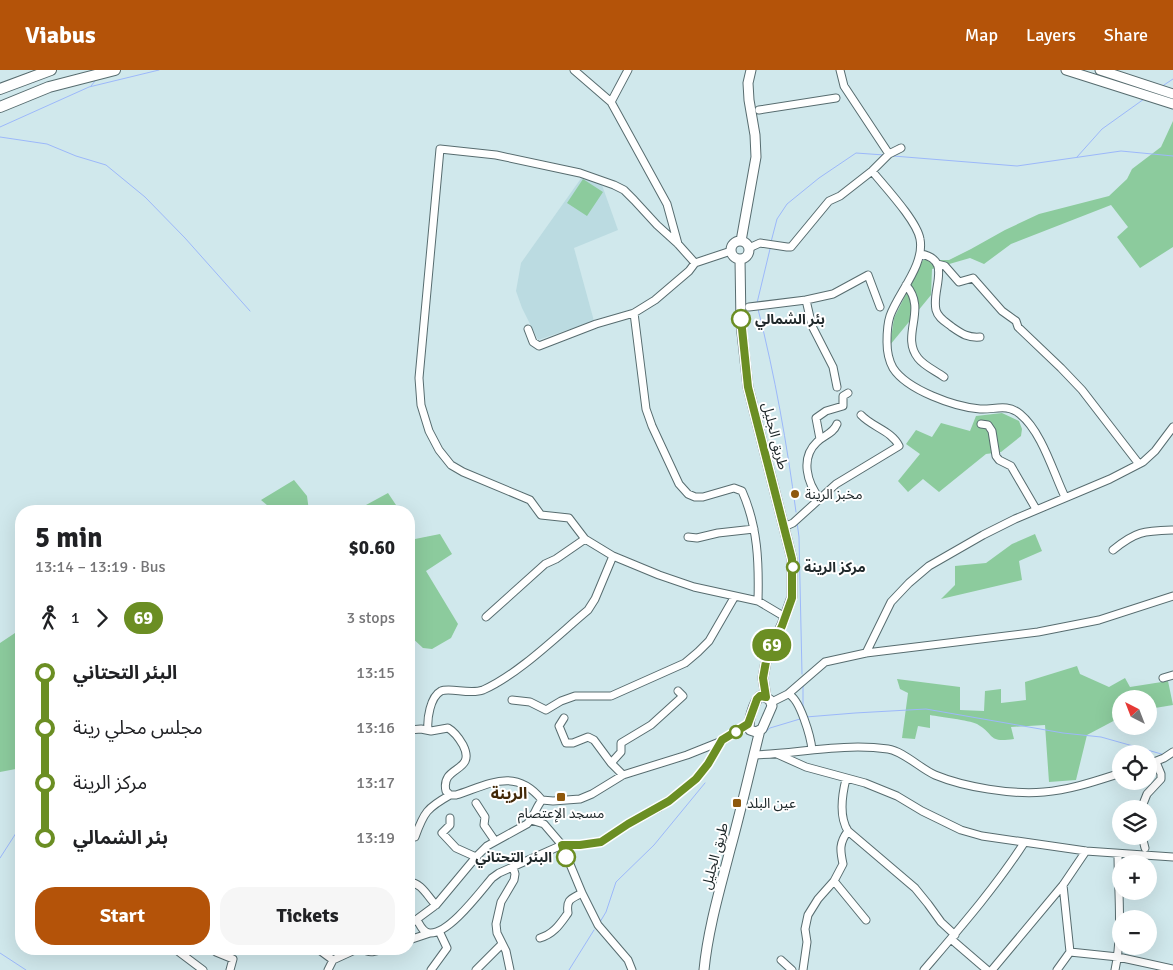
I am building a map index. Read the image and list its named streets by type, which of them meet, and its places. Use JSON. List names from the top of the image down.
{
  "streets": {
    "main road": ["طريق الجليل"]
  },
  "districts": ["الرينة"],
  "places": {
    "other": [
      "بئر الشمالي",
      "مخبز الرينة",
      "مركز الرينة",
      "البئر التحتاني"
    ],
    "transit": ["مسجد الإعتصام", "عين البلد"]
  },
  "lines": ["bus line 69"],
  "north": "top left",
  "page": {
    "header": "Viabus",
    "nav": ["Map", "Layers", "Share"],
    "on_map": "69",
    "heading": ["5 min", "13:14 – 13:19 · Bus", "$0.60"],
    "legs": ["1", "69", "3 stops"],
    "list": [
      {
        "name": "البئر التحتاني",
        "value": "13:15"
      },
      {
        "name": "مجلس محلي رينة",
        "value": "13:16"
      },
      {
        "name": "مركز الرينة",
        "value": "13:17"
      },
      {
        "name": "بئر الشمالي",
        "value": "13:19"
      }
    ],
    "map_buttons": ["+", "−"],
    "buttons": ["Start", "Tickets"]
  }
}
